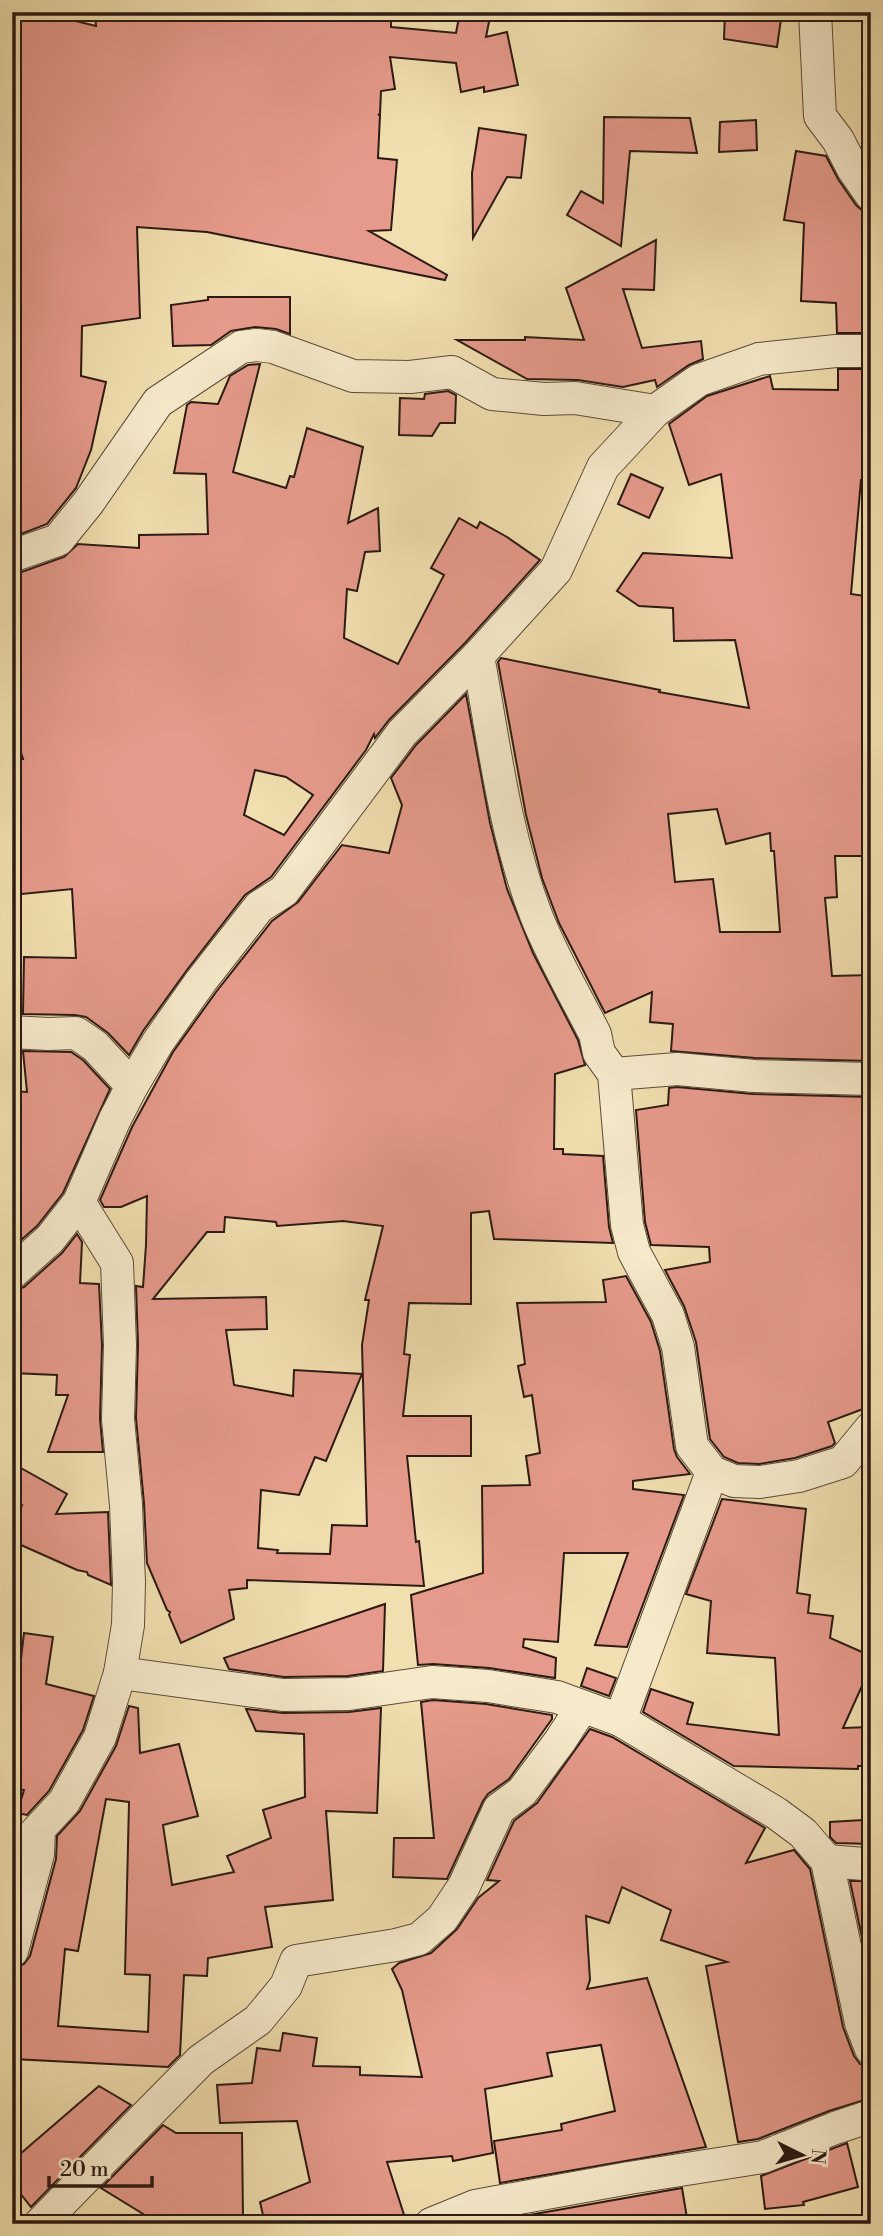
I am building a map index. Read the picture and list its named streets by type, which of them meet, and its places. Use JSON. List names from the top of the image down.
{
  "scale_bar": "20 m",
  "north": "right"
}
